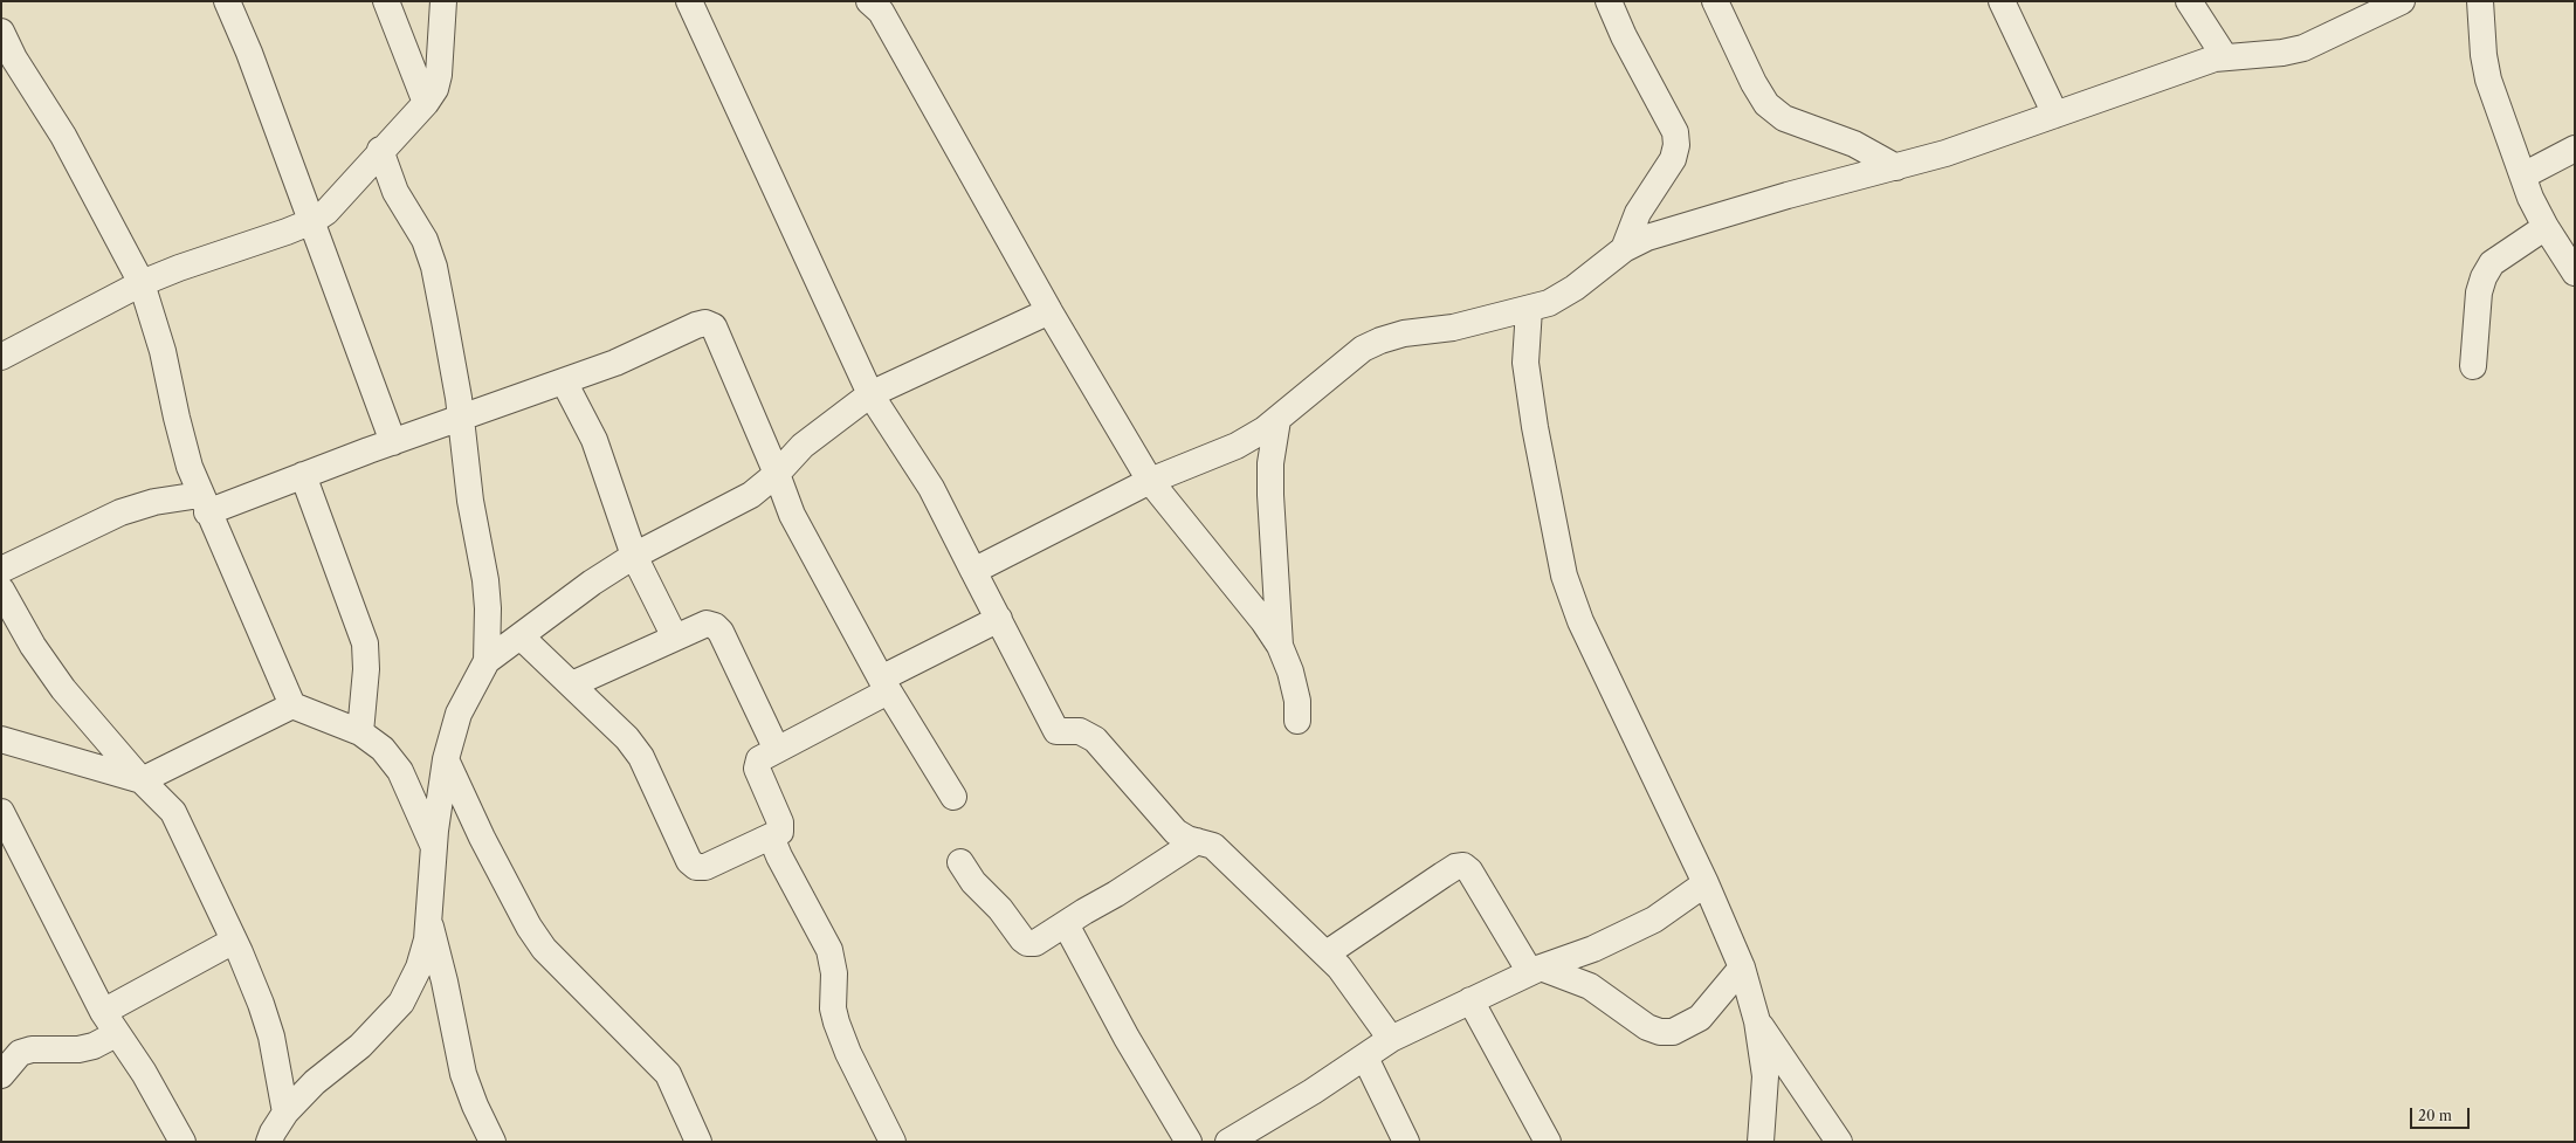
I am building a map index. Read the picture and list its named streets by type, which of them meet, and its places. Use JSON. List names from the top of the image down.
{
  "scale_bar": "20 m"
}
